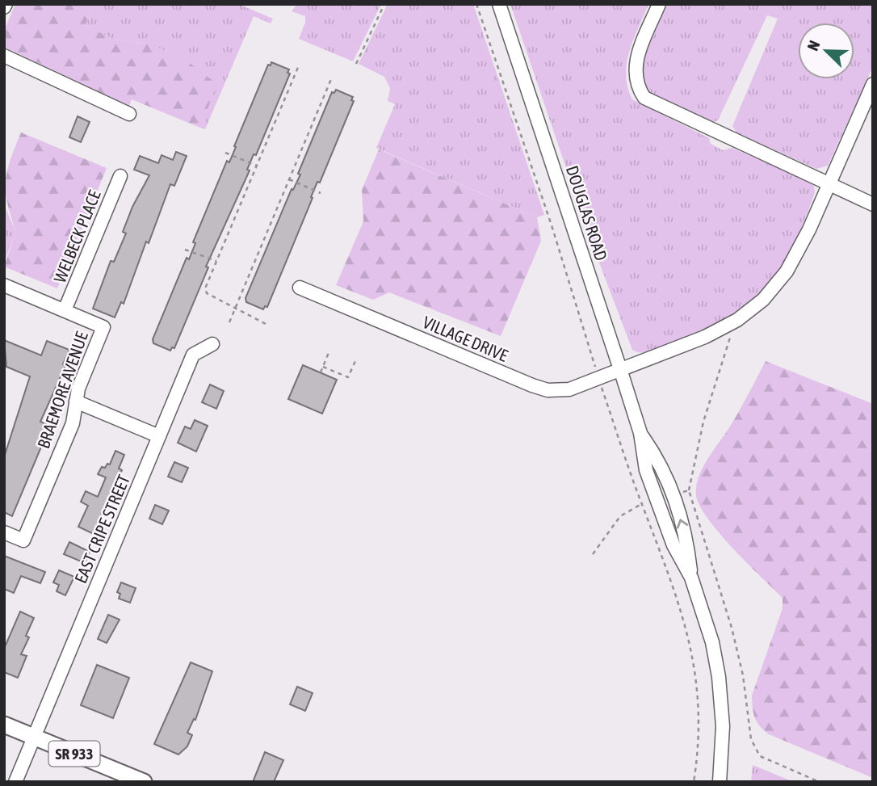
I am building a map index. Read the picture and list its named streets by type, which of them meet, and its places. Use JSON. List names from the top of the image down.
{
  "streets": {
    "main road": ["SR 933"],
    "street": [
      "DOUGLAS ROAD",
      "WELBECK PLACE",
      "VILLAGE DRIVE",
      "BRAEMORE AVENUE",
      "EAST CRIPE STREET"
    ]
  },
  "crossings": [
    ["DOUGLAS ROAD", "VILLAGE DRIVE"],
    ["WELBECK PLACE", "BRAEMORE AVENUE"],
    ["EAST CRIPE STREET", "SR 933"]
  ],
  "north": "top left"
}
